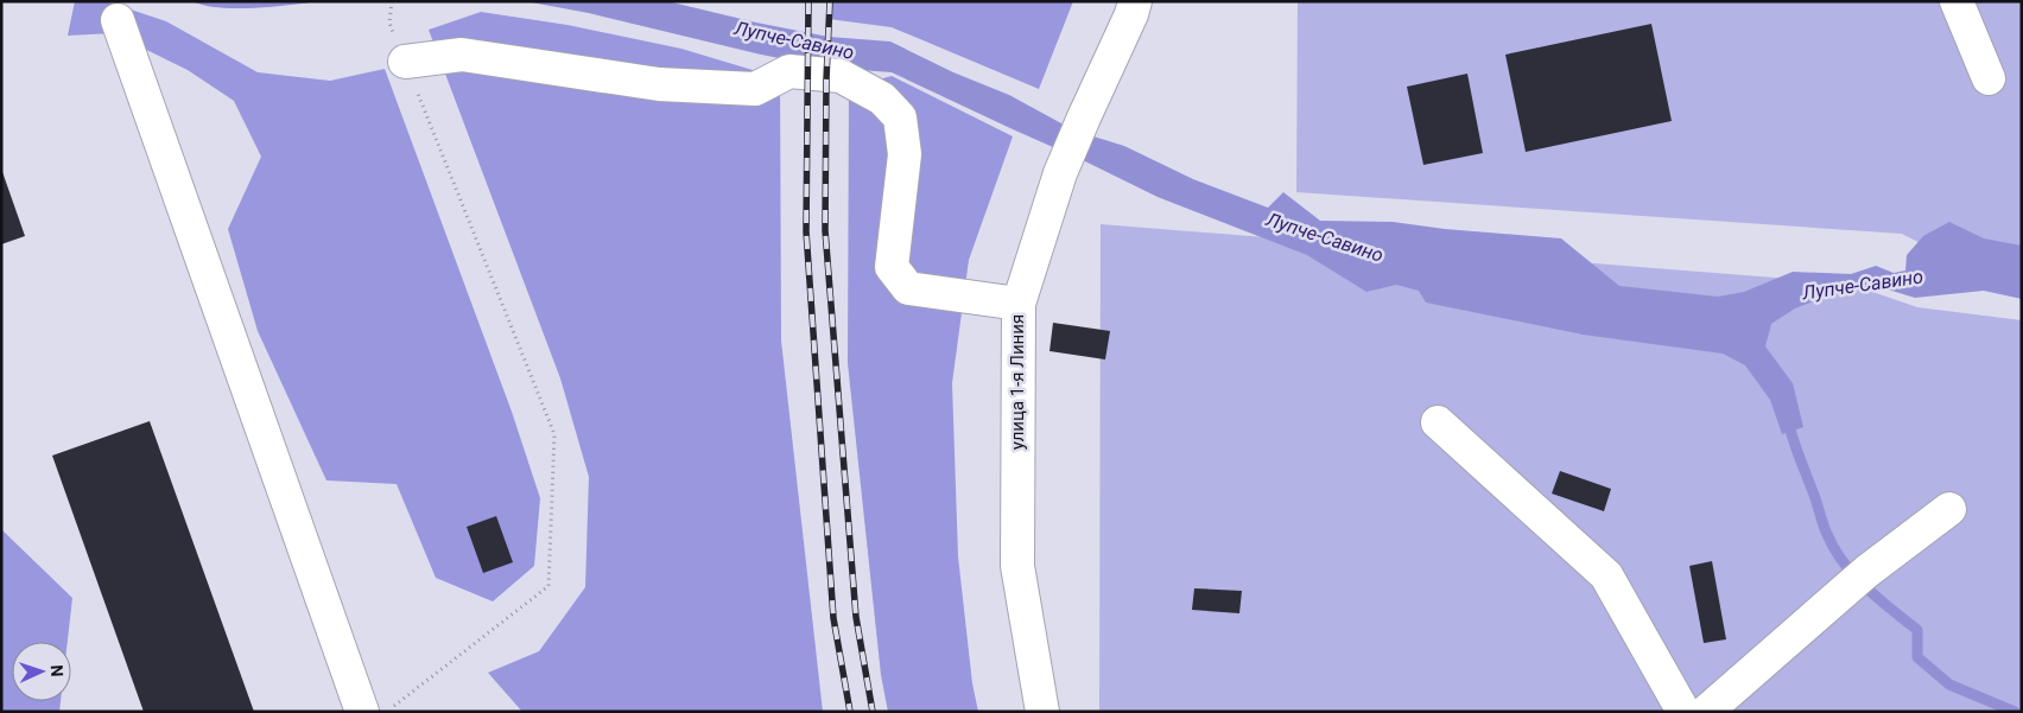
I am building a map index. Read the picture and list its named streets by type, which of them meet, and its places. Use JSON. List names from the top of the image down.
{
  "streets": {
    "street": ["улица 1-я Линия"]
  },
  "water": ["Лупче-Савино"],
  "north": "right"
}
